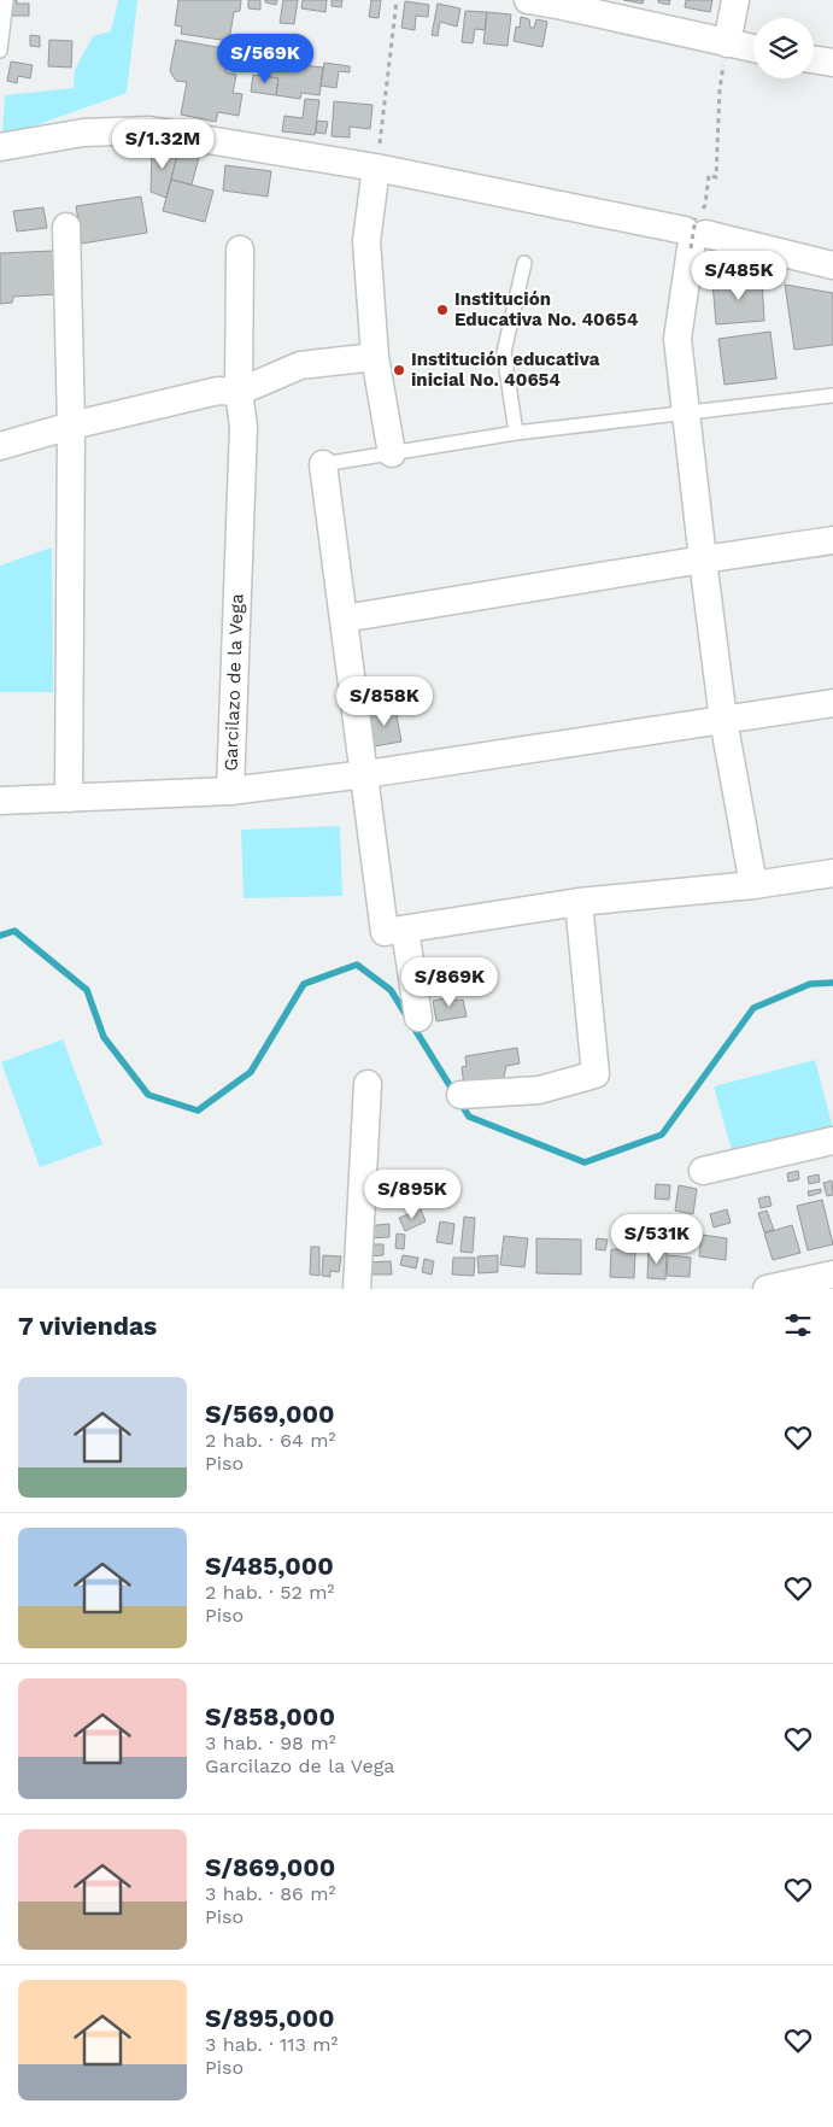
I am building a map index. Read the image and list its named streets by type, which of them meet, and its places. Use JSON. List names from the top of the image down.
{
  "streets": {
    "street": ["Garcilazo de la Vega"]
  },
  "places": ["Institución Educativa No. 40654", "Institución educativa inicial No. 40654"],
  "page": {
    "price": [
      "S/569K",
      "S/1.32M",
      "S/485K",
      "S/858K",
      "S/869K",
      "S/895K",
      "S/531K"
    ],
    "heading": "7 viviendas",
    "list": [
      {
        "name": "S/569,000",
        "note": "2 hab. · 64 m² · Piso"
      },
      {
        "name": "S/485,000",
        "note": "2 hab. · 52 m² · Piso"
      },
      {
        "name": "S/858,000",
        "note": "3 hab. · 98 m² · Garcilazo de la Vega"
      },
      {
        "name": "S/869,000",
        "note": "3 hab. · 86 m² · Piso"
      },
      {
        "name": "S/895,000",
        "note": "3 hab. · 113 m² · Piso"
      }
    ]
  }
}
